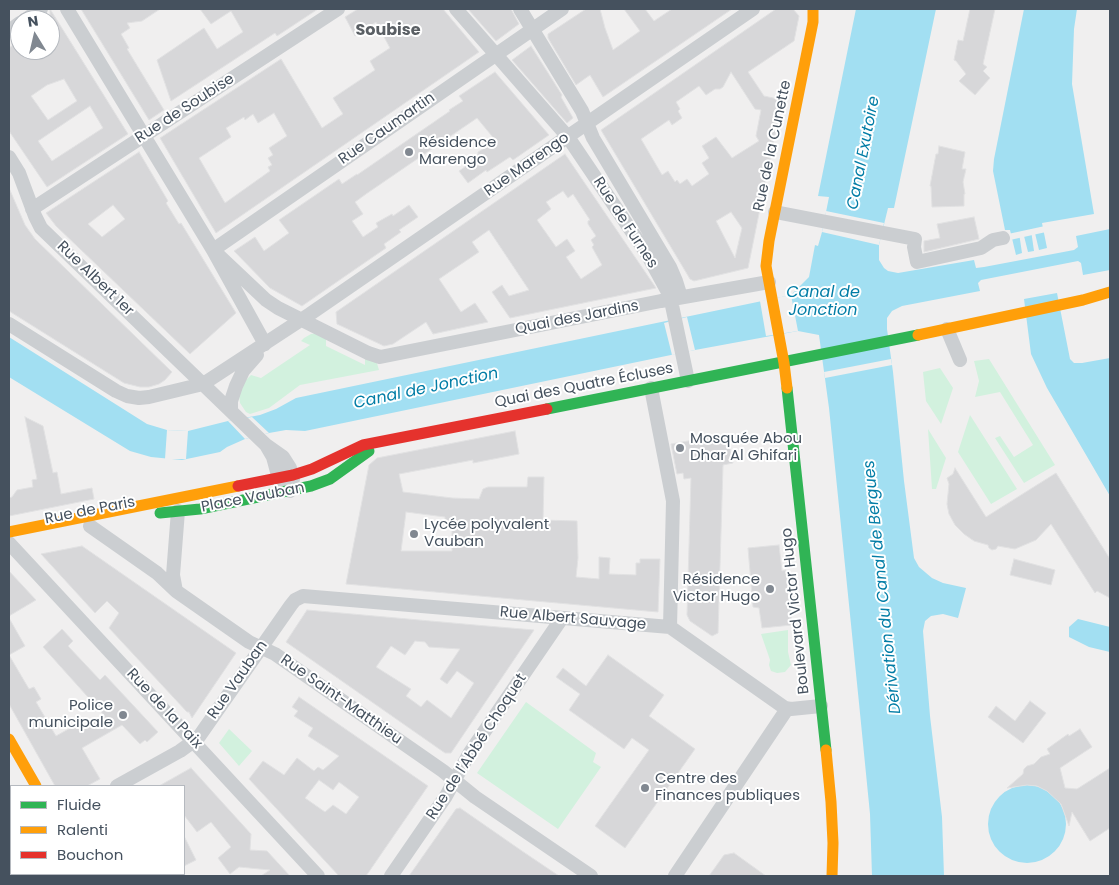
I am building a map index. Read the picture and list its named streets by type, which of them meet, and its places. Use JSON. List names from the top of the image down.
{
  "streets": {
    "main road": [
      "Rue de la Cunette",
      "Quai des Quatre Écluses",
      "Place Vauban",
      "Rue de Paris",
      "Boulevard Victor Hugo"
    ],
    "street": [
      "Rue de Soubise",
      "Rue Caumartin",
      "Rue Marengo",
      "Rue de Furnes",
      "Rue Albert 1er",
      "Quai des Jardins",
      "Rue Albert Sauvage",
      "Rue Vauban",
      "Rue Saint-Matthieu",
      "Rue de la Paix",
      "Rue de l'Abbé Choquet"
    ]
  },
  "crossings": [
    ["Rue de Soubise", "Rue Albert 1er"],
    ["Rue Caumartin", "Rue de Furnes"],
    ["Rue de la Cunette", "Quai des Jardins"],
    ["Rue de la Cunette", "Boulevard Victor Hugo"],
    ["Rue Marengo", "Rue de Furnes"],
    ["Rue Marengo", "Rue Albert 1er"],
    ["Rue Marengo", "Quai des Jardins"],
    ["Rue de Furnes", "Quai des Jardins"],
    ["Rue de Furnes", "Quai des Quatre Écluses"],
    ["Quai des Quatre Écluses", "Place Vauban"],
    ["Quai des Quatre Écluses", "Boulevard Victor Hugo"],
    ["Place Vauban", "Rue de Paris"],
    ["Rue de Paris", "Rue Saint-Matthieu"],
    ["Rue de Paris", "Rue de la Paix"],
    ["Rue Albert Sauvage", "Rue Vauban"],
    ["Rue Albert Sauvage", "Rue de l'Abbé Choquet"],
    ["Rue Vauban", "Rue Saint-Matthieu"],
    ["Rue Vauban", "Rue de la Paix"],
    ["Rue Saint-Matthieu", "Rue de l'Abbé Choquet"]
  ],
  "districts": ["Soubise"],
  "water": ["Canal Exutoire", "Canal de Jonction", "Dérivation du Canal de Bergues"],
  "places": [
    "Résidence Marengo",
    "Mosquée Abou Dhar Al Ghifari",
    "Lycée polyvalent Vauban",
    "Résidence Victor Hugo",
    "Police municipale",
    "Centre des Finances publiques"
  ],
  "legend": ["Fluide", "Ralenti", "Bouchon"],
  "north": "top"
}
